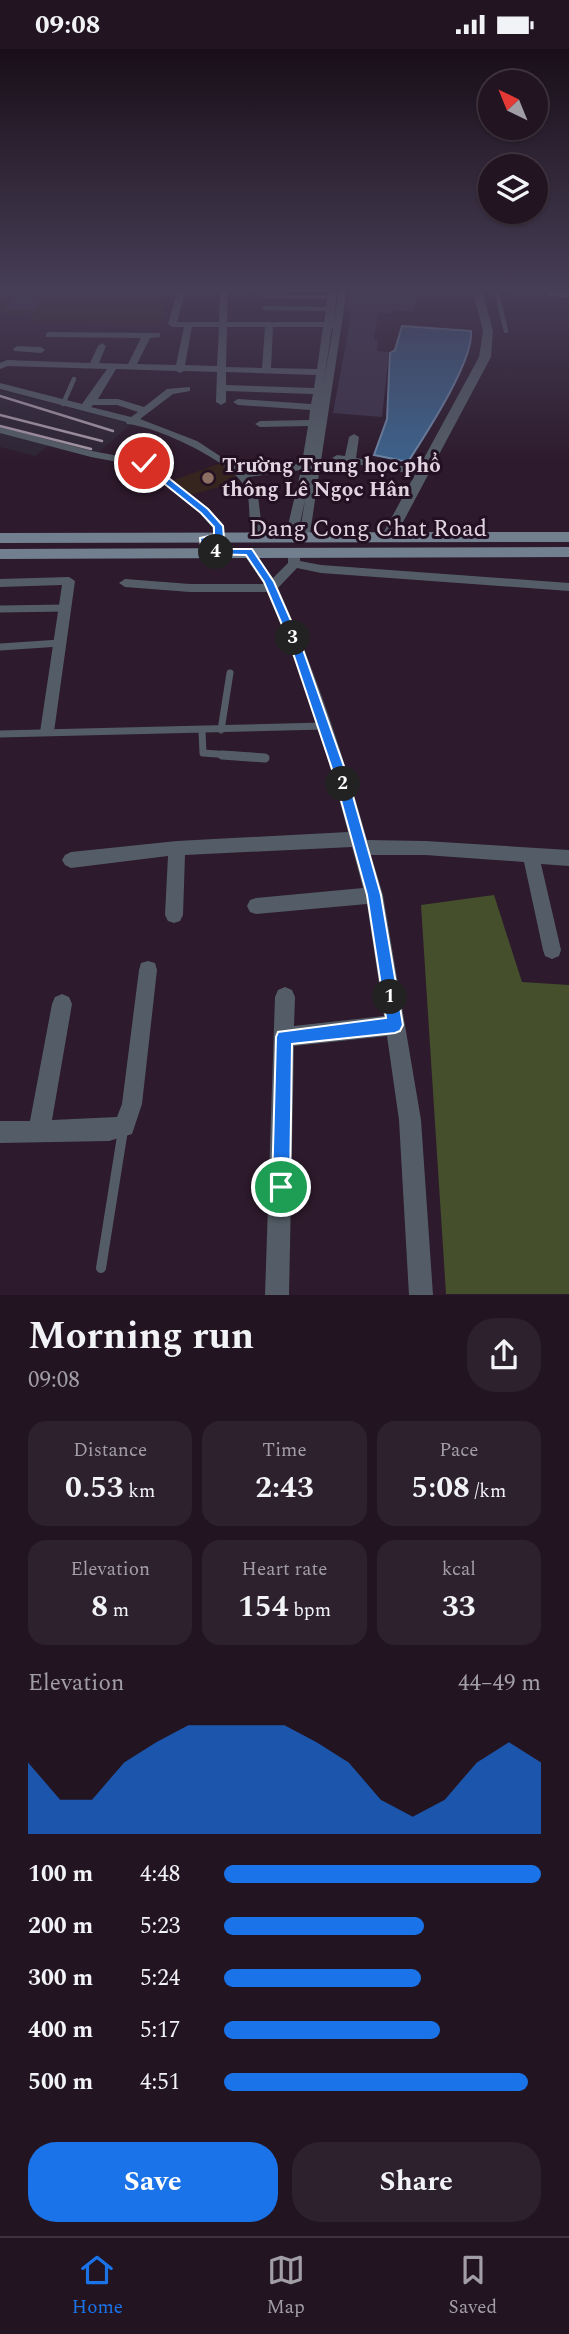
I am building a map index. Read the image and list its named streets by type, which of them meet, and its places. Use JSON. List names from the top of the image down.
{
  "streets": {
    "main road": ["Dang Cong Chat Road"]
  },
  "places": ["Trường Trung học phổ thông Lê Ngọc Hân"],
  "north": "top left",
  "page": {
    "status": "09:08",
    "pins": [
      "4",
      "3",
      "2",
      "1"
    ],
    "heading": ["Morning run", "09:08"],
    "stats": [
      ["Distance", "0.53 km"],
      ["Time", "2:43"],
      ["Pace", "5:08 /km"],
      ["Elevation", "8 m"],
      ["Heart rate", "154 bpm"],
      ["kcal", "33"]
    ],
    "chart": ["Elevation", "44–49 m"],
    "list": [
      {
        "name": "100 m",
        "note": "4:48"
      },
      {
        "name": "200 m",
        "note": "5:23"
      },
      {
        "name": "300 m",
        "note": "5:24"
      },
      {
        "name": "400 m",
        "note": "5:17"
      },
      {
        "name": "500 m",
        "note": "4:51"
      }
    ],
    "buttons": ["Save", "Share"],
    "tabs": ["Home", "Map", "Saved"]
  }
}
